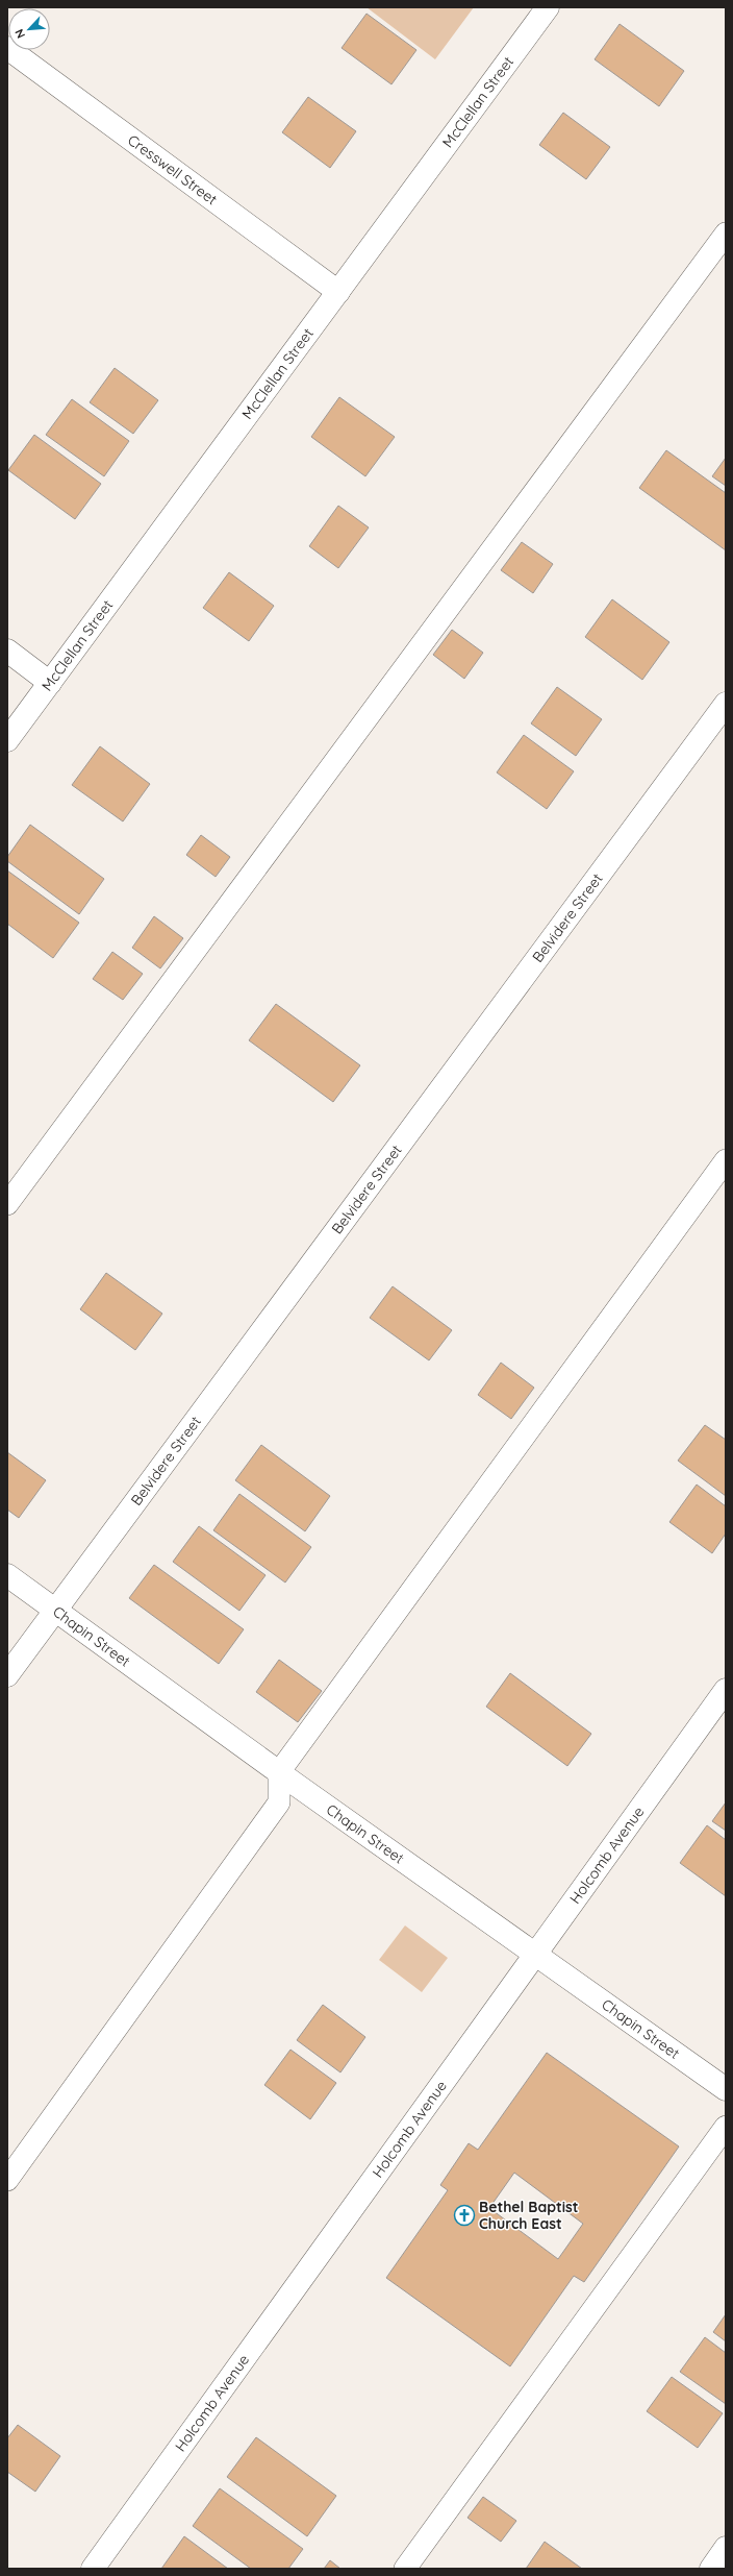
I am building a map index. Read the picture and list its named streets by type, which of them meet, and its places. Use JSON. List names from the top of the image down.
{
  "streets": {
    "street": [
      "McClellan Street",
      "Cresswell Street",
      "Belvidere Street",
      "Chapin Street",
      "Holcomb Avenue"
    ]
  },
  "crossings": [
    ["McClellan Street", "Cresswell Street"],
    ["Belvidere Street", "Chapin Street"],
    ["Chapin Street", "Holcomb Avenue"]
  ],
  "places": {
    "church": ["Bethel Baptist Church East"]
  },
  "north": "bottom left"
}
